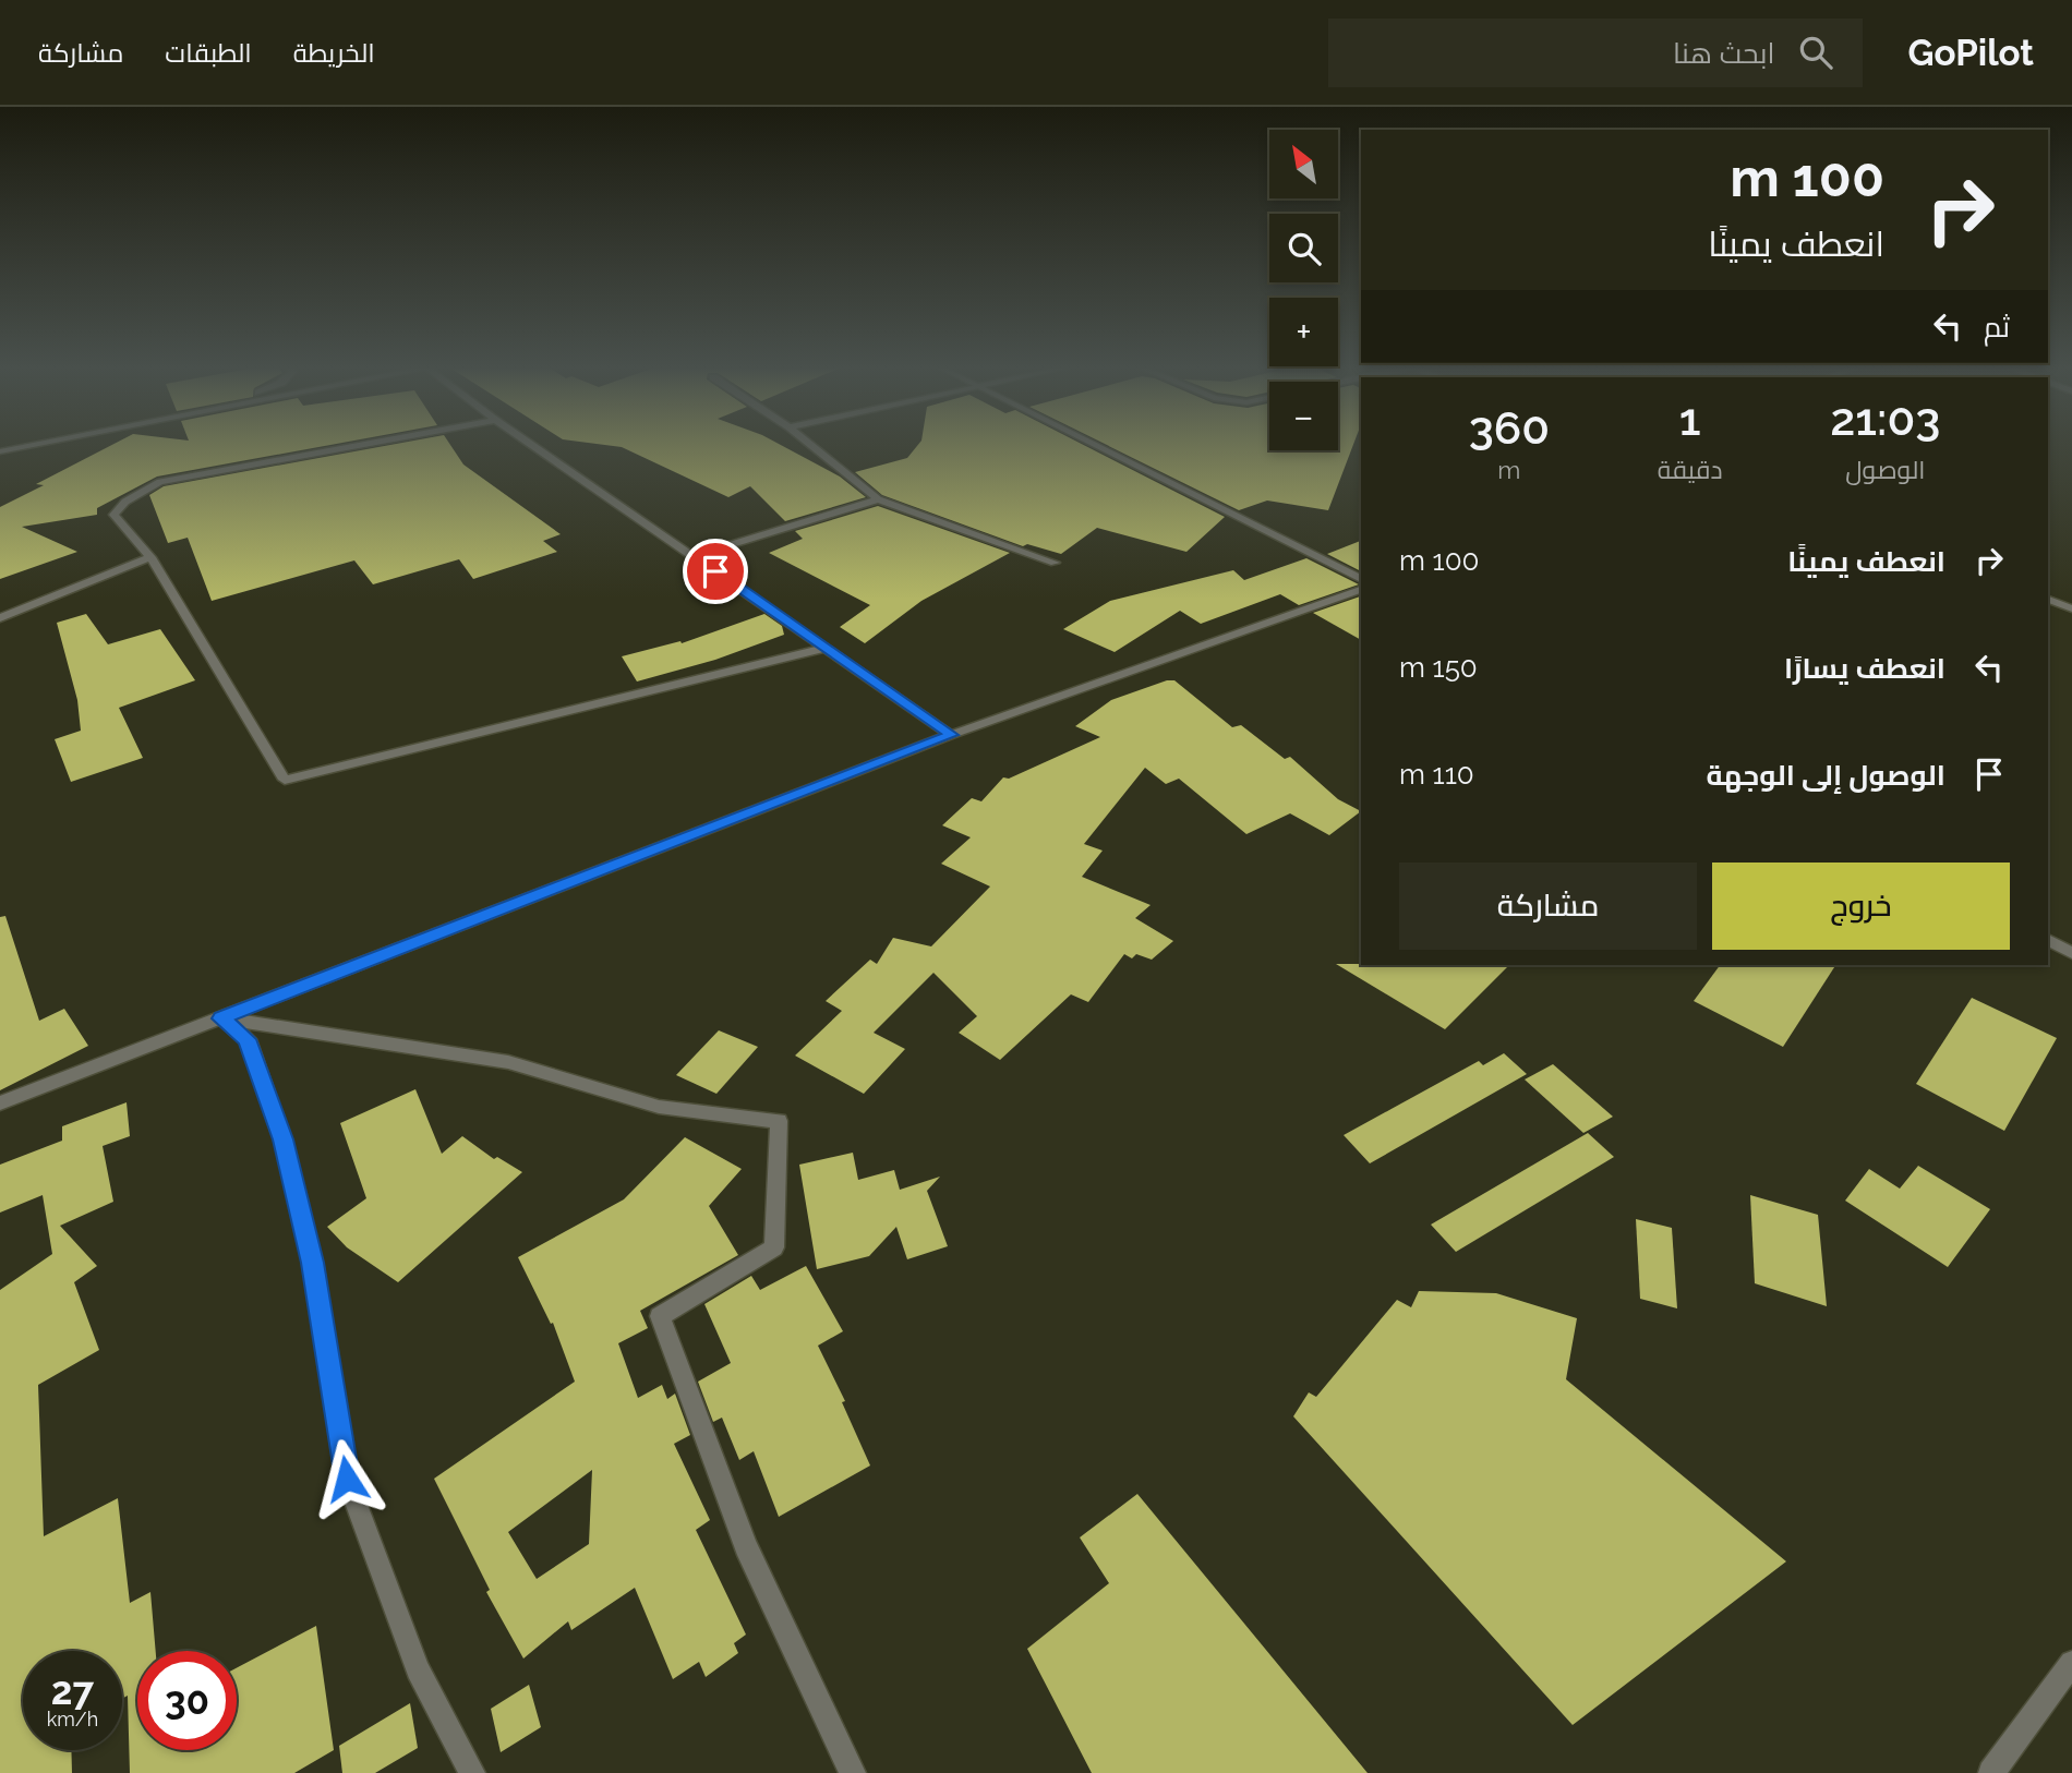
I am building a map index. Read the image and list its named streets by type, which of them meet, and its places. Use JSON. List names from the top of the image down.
{
  "north": "top left",
  "page": {
    "header": "GoPilot",
    "search": "ابحث هنا",
    "nav": ["الخريطة", "الطبقات", "مشاركة"],
    "map_buttons": ["+", "−"],
    "turn": ["100 m", "انعطف يمينًا"],
    "then": "ثم",
    "eta": [
      "21:03",
      "الوصول",
      "1",
      "دقيقة",
      "360",
      "m"
    ],
    "list": [
      {
        "name": "انعطف يمينًا",
        "value": "100 m"
      },
      {
        "name": "انعطف يسارًا",
        "value": "150 m"
      },
      {
        "name": "الوصول إلى الوجهة",
        "value": "110 m"
      }
    ],
    "buttons": ["خروج", "مشاركة"],
    "speed": "27 km/h",
    "limit": "30"
  }
}
